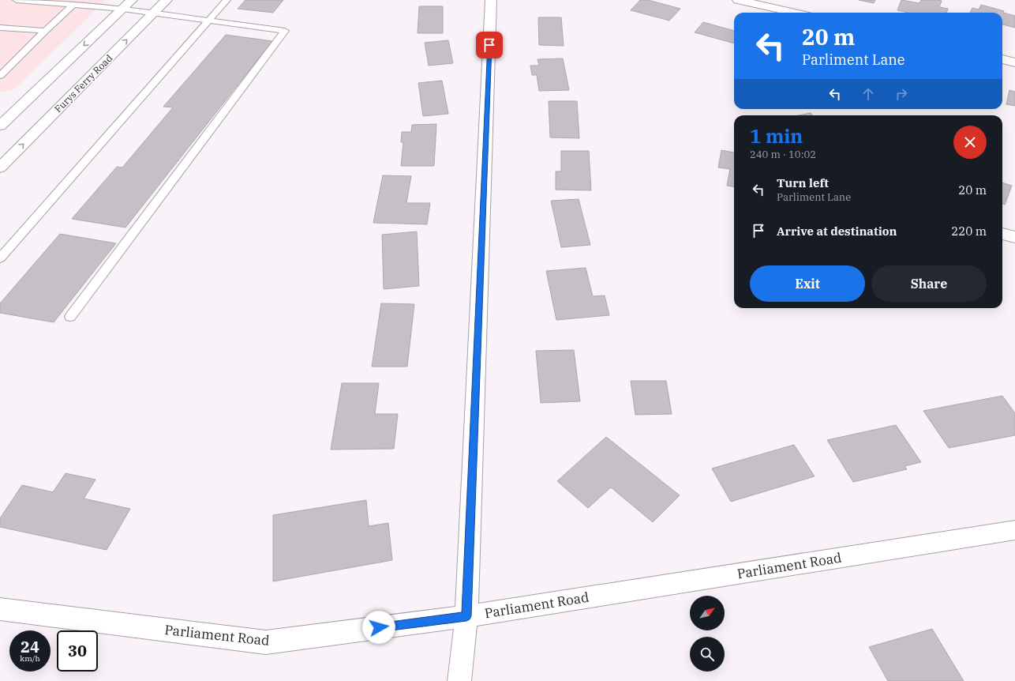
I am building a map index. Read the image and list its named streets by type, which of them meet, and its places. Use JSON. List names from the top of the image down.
{
  "streets": {
    "street": ["Furys Ferry Road", "Parliament Road"]
  },
  "north": "top right",
  "page": {
    "turn": ["20 m", "Parliment Lane"],
    "heading": ["1 min", "240 m · 10:02"],
    "list": [
      {
        "name": "Turn left",
        "note": "Parliment Lane",
        "value": "20 m"
      },
      {
        "name": "Arrive at destination",
        "value": "220 m"
      }
    ],
    "buttons": ["Exit", "Share"],
    "speed": "24 km/h",
    "limit": "30"
  }
}
